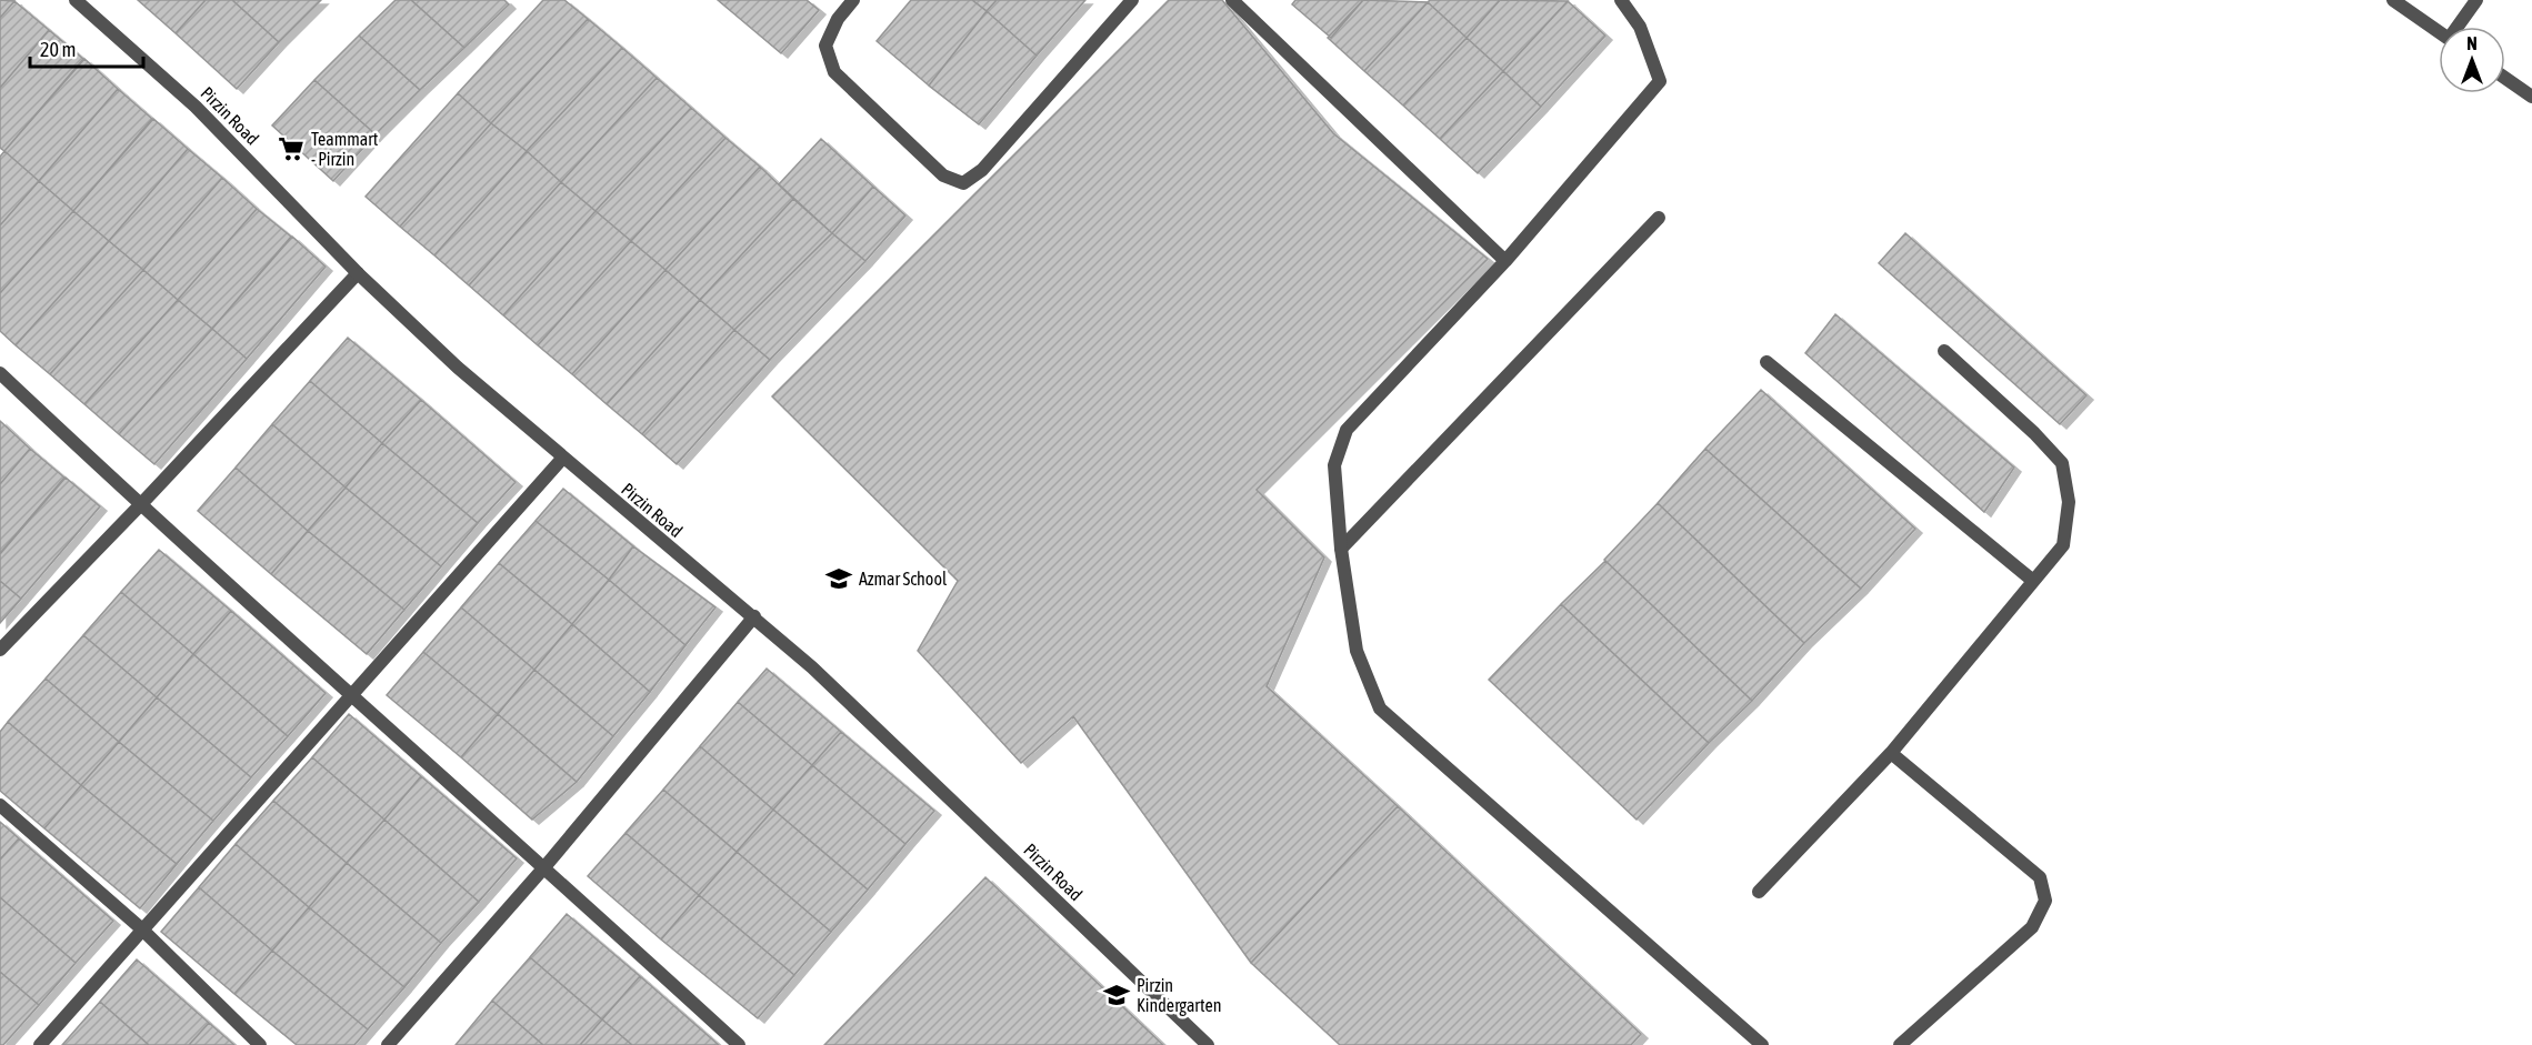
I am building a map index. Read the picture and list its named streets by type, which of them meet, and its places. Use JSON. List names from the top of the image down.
{
  "streets": {
    "street": ["Pirzin Road"]
  },
  "places": {
    "supermarket": ["Teammart - Pirzin"],
    "school or university": ["Azmar School", "Pirzin Kindergarten"]
  },
  "scale_bar": "20 m",
  "north": "top"
}
